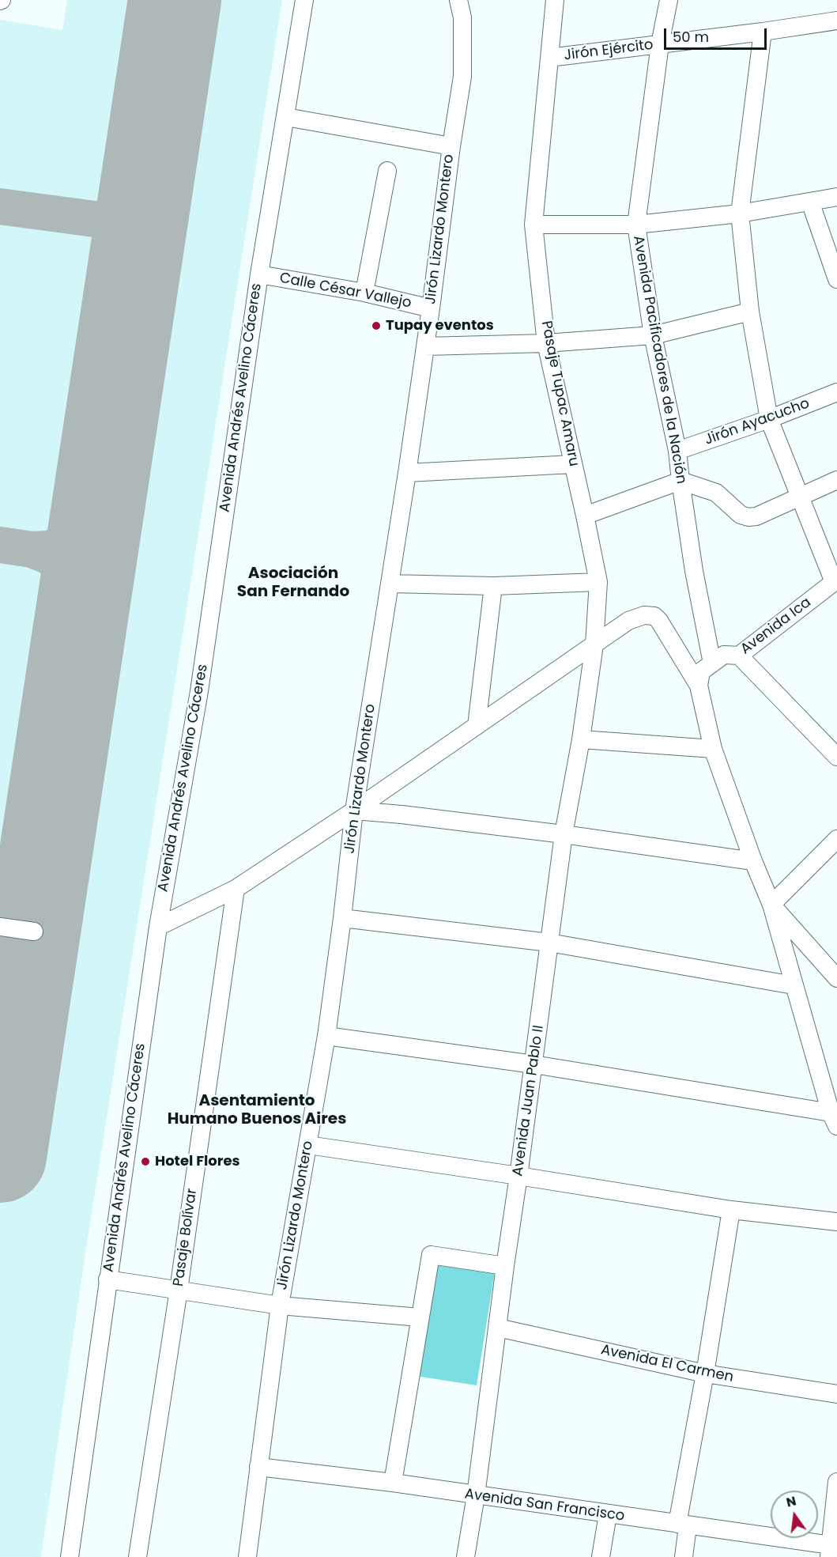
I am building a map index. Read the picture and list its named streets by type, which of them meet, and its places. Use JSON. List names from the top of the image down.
{
  "streets": {
    "street": [
      "Jirón Ejército",
      "Jirón Lizardo Montero",
      "Calle César Vallejo",
      "Avenida Pacificadores de la Nación",
      "Pasaje Tupac Amaru",
      "Avenida Andrés Avelino Cáceres",
      "Jirón Ayacucho",
      "Avenida Ica",
      "Avenida Juan Pablo II",
      "Pasaje Bolívar",
      "Avenida El Carmen",
      "Avenida San Francisco"
    ]
  },
  "crossings": [
    ["Jirón Ejército", "Avenida Pacificadores de la Nación"],
    ["Jirón Ejército", "Pasaje Tupac Amaru"],
    ["Jirón Lizardo Montero", "Calle César Vallejo"],
    ["Jirón Lizardo Montero", "Avenida San Francisco"],
    ["Calle César Vallejo", "Avenida Andrés Avelino Cáceres"],
    ["Avenida Pacificadores de la Nación", "Jirón Ayacucho"],
    ["Avenida Pacificadores de la Nación", "Avenida Ica"],
    ["Pasaje Tupac Amaru", "Avenida Juan Pablo II"],
    ["Avenida Juan Pablo II", "Avenida El Carmen"],
    ["Avenida Juan Pablo II", "Avenida San Francisco"]
  ],
  "districts": ["Asociación San Fernando", "Asentamiento Humano Buenos Aires"],
  "places": ["Tupay eventos", "Hotel Flores"],
  "scale_bar": "50 m",
  "north": "top"
}
